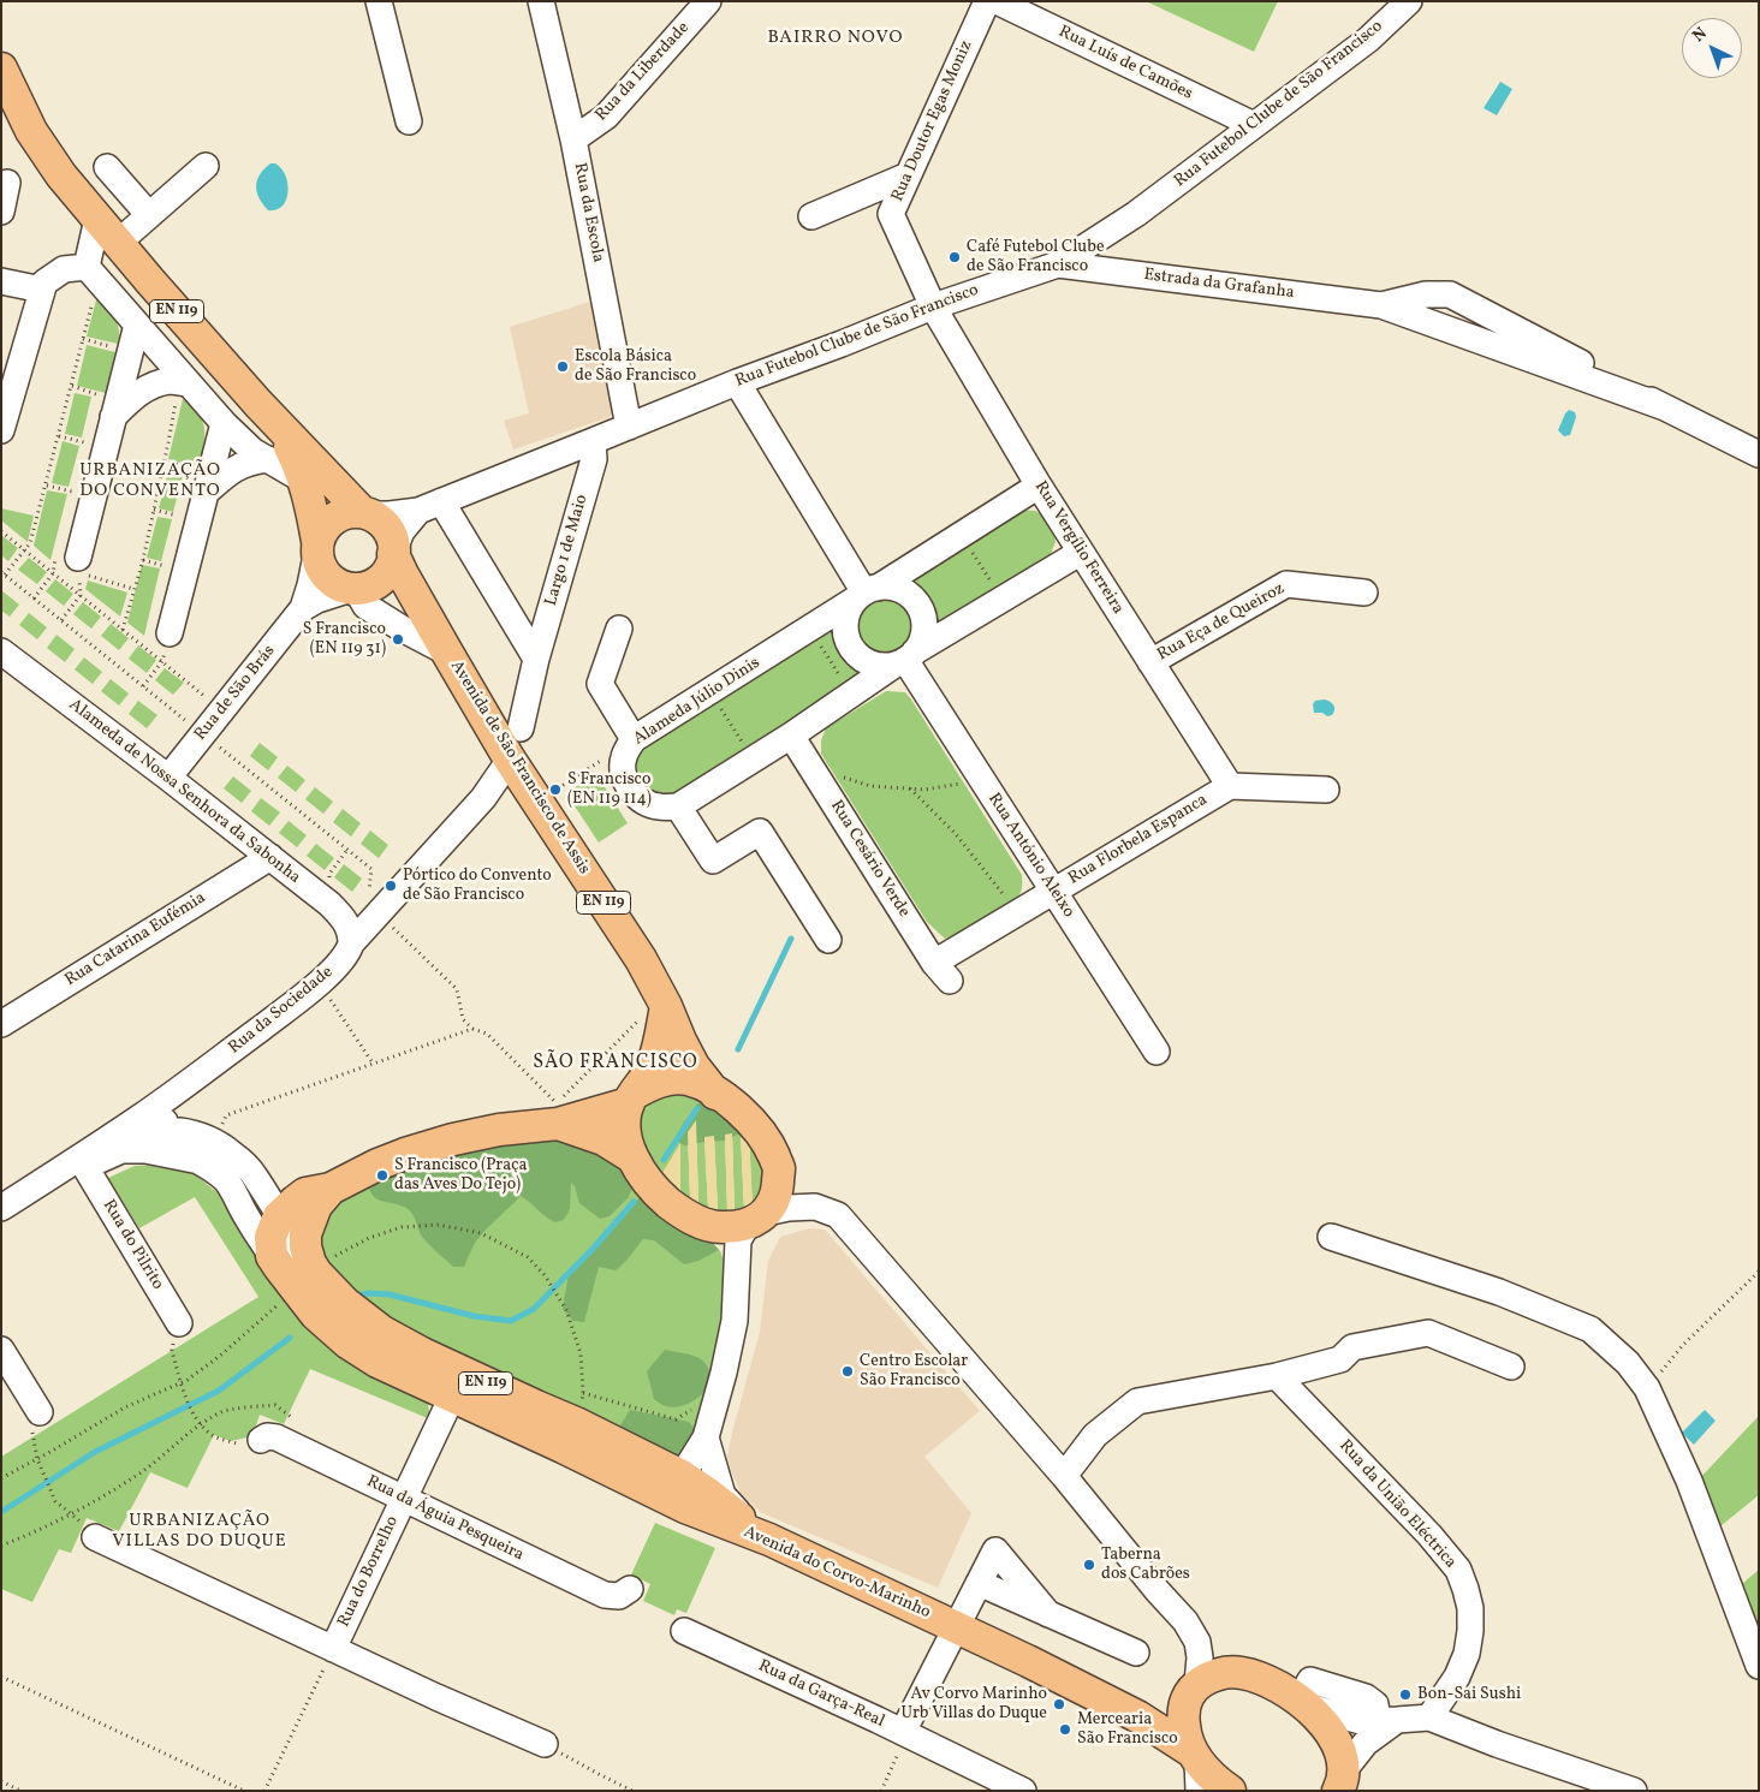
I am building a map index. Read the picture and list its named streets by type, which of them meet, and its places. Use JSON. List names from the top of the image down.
{
  "streets": {
    "main road": ["EN 119", "Avenida de São Francisco de Assis", "Avenida do Corvo-Marinho"],
    "street": [
      "Rua Luís de Camões",
      "Rua da Liberdade",
      "Rua Futebol Clube de São Francisco",
      "Rua Doutor Egas Moniz",
      "Rua da Escola",
      "Estrada da Grafanha",
      "Rua Vergílio Ferreira",
      "Largo 1 de Maio",
      "Rua Eça de Queiroz",
      "Rua de São Brás",
      "Alameda Júlio Dinis",
      "Alameda de Nossa Senhora da Sabonha",
      "Rua Florbela Espanca",
      "Rua António Aleixo",
      "Rua Cesário Verde",
      "Rua Catarina Eufémia",
      "Rua da Sociedade",
      "Rua do Pilrito",
      "Rua da União Eléctrica",
      "Rua da Águia Pesqueira",
      "Rua do Borrelho",
      "Rua da Garça-Real"
    ]
  },
  "crossings": [
    ["Rua Luís de Camões", "Rua Futebol Clube de São Francisco"],
    ["Rua da Liberdade", "Rua da Escola"],
    ["Rua Futebol Clube de São Francisco", "Rua Doutor Egas Moniz"],
    ["Rua Futebol Clube de São Francisco", "Rua da Escola"],
    ["Rua Futebol Clube de São Francisco", "Estrada da Grafanha"],
    ["Rua Futebol Clube de São Francisco", "Rua Vergílio Ferreira"],
    ["Rua Futebol Clube de São Francisco", "Largo 1 de Maio"],
    ["Rua Futebol Clube de São Francisco", "Rua de São Brás"],
    ["Rua Futebol Clube de São Francisco", "Avenida de São Francisco de Assis"],
    ["Rua Doutor Egas Moniz", "Rua Vergílio Ferreira"],
    ["EN 119", "Avenida de São Francisco de Assis"],
    ["EN 119", "Rua do Borrelho"],
    ["EN 119", "Avenida do Corvo-Marinho"],
    ["Rua Vergílio Ferreira", "Rua Eça de Queiroz"],
    ["Rua Vergílio Ferreira", "Alameda Júlio Dinis"],
    ["Rua Vergílio Ferreira", "Rua Florbela Espanca"],
    ["Rua de São Brás", "Avenida de São Francisco de Assis"],
    ["Rua de São Brás", "Alameda de Nossa Senhora da Sabonha"],
    ["Alameda Júlio Dinis", "Rua António Aleixo"],
    ["Avenida de São Francisco de Assis", "Rua da Sociedade"],
    ["Alameda de Nossa Senhora da Sabonha", "Rua Catarina Eufémia"],
    ["Alameda de Nossa Senhora da Sabonha", "Rua da Sociedade"],
    ["Rua Florbela Espanca", "Rua António Aleixo"],
    ["Rua Florbela Espanca", "Rua Cesário Verde"],
    ["Rua da Sociedade", "Avenida do Corvo-Marinho"],
    ["Rua do Pilrito", "Avenida do Corvo-Marinho"],
    ["Rua da Águia Pesqueira", "Rua do Borrelho"]
  ],
  "districts": [
    "BAIRRO NOVO",
    "URBANIZAÇÃO DO CONVENTO",
    "SÃO FRANCISCO",
    "URBANIZAÇÃO VILLAS DO DUQUE"
  ],
  "places": [
    "Café Futebol Clube de São Francisco",
    "Escola Básica de São Francisco",
    "S Francisco (EN 119 31)",
    "S Francisco (EN 119 114)",
    "Pórtico do Convento de São Francisco",
    "S Francisco (Praça das Aves Do Tejo)",
    "Centro Escolar São Francisco",
    "Taberna dos Cabrões",
    "Bon-Sai Sushi",
    "Av Corvo Marinho Urb Villas do Duque",
    "Mercearia São Francisco"
  ],
  "north": "top left"
}
